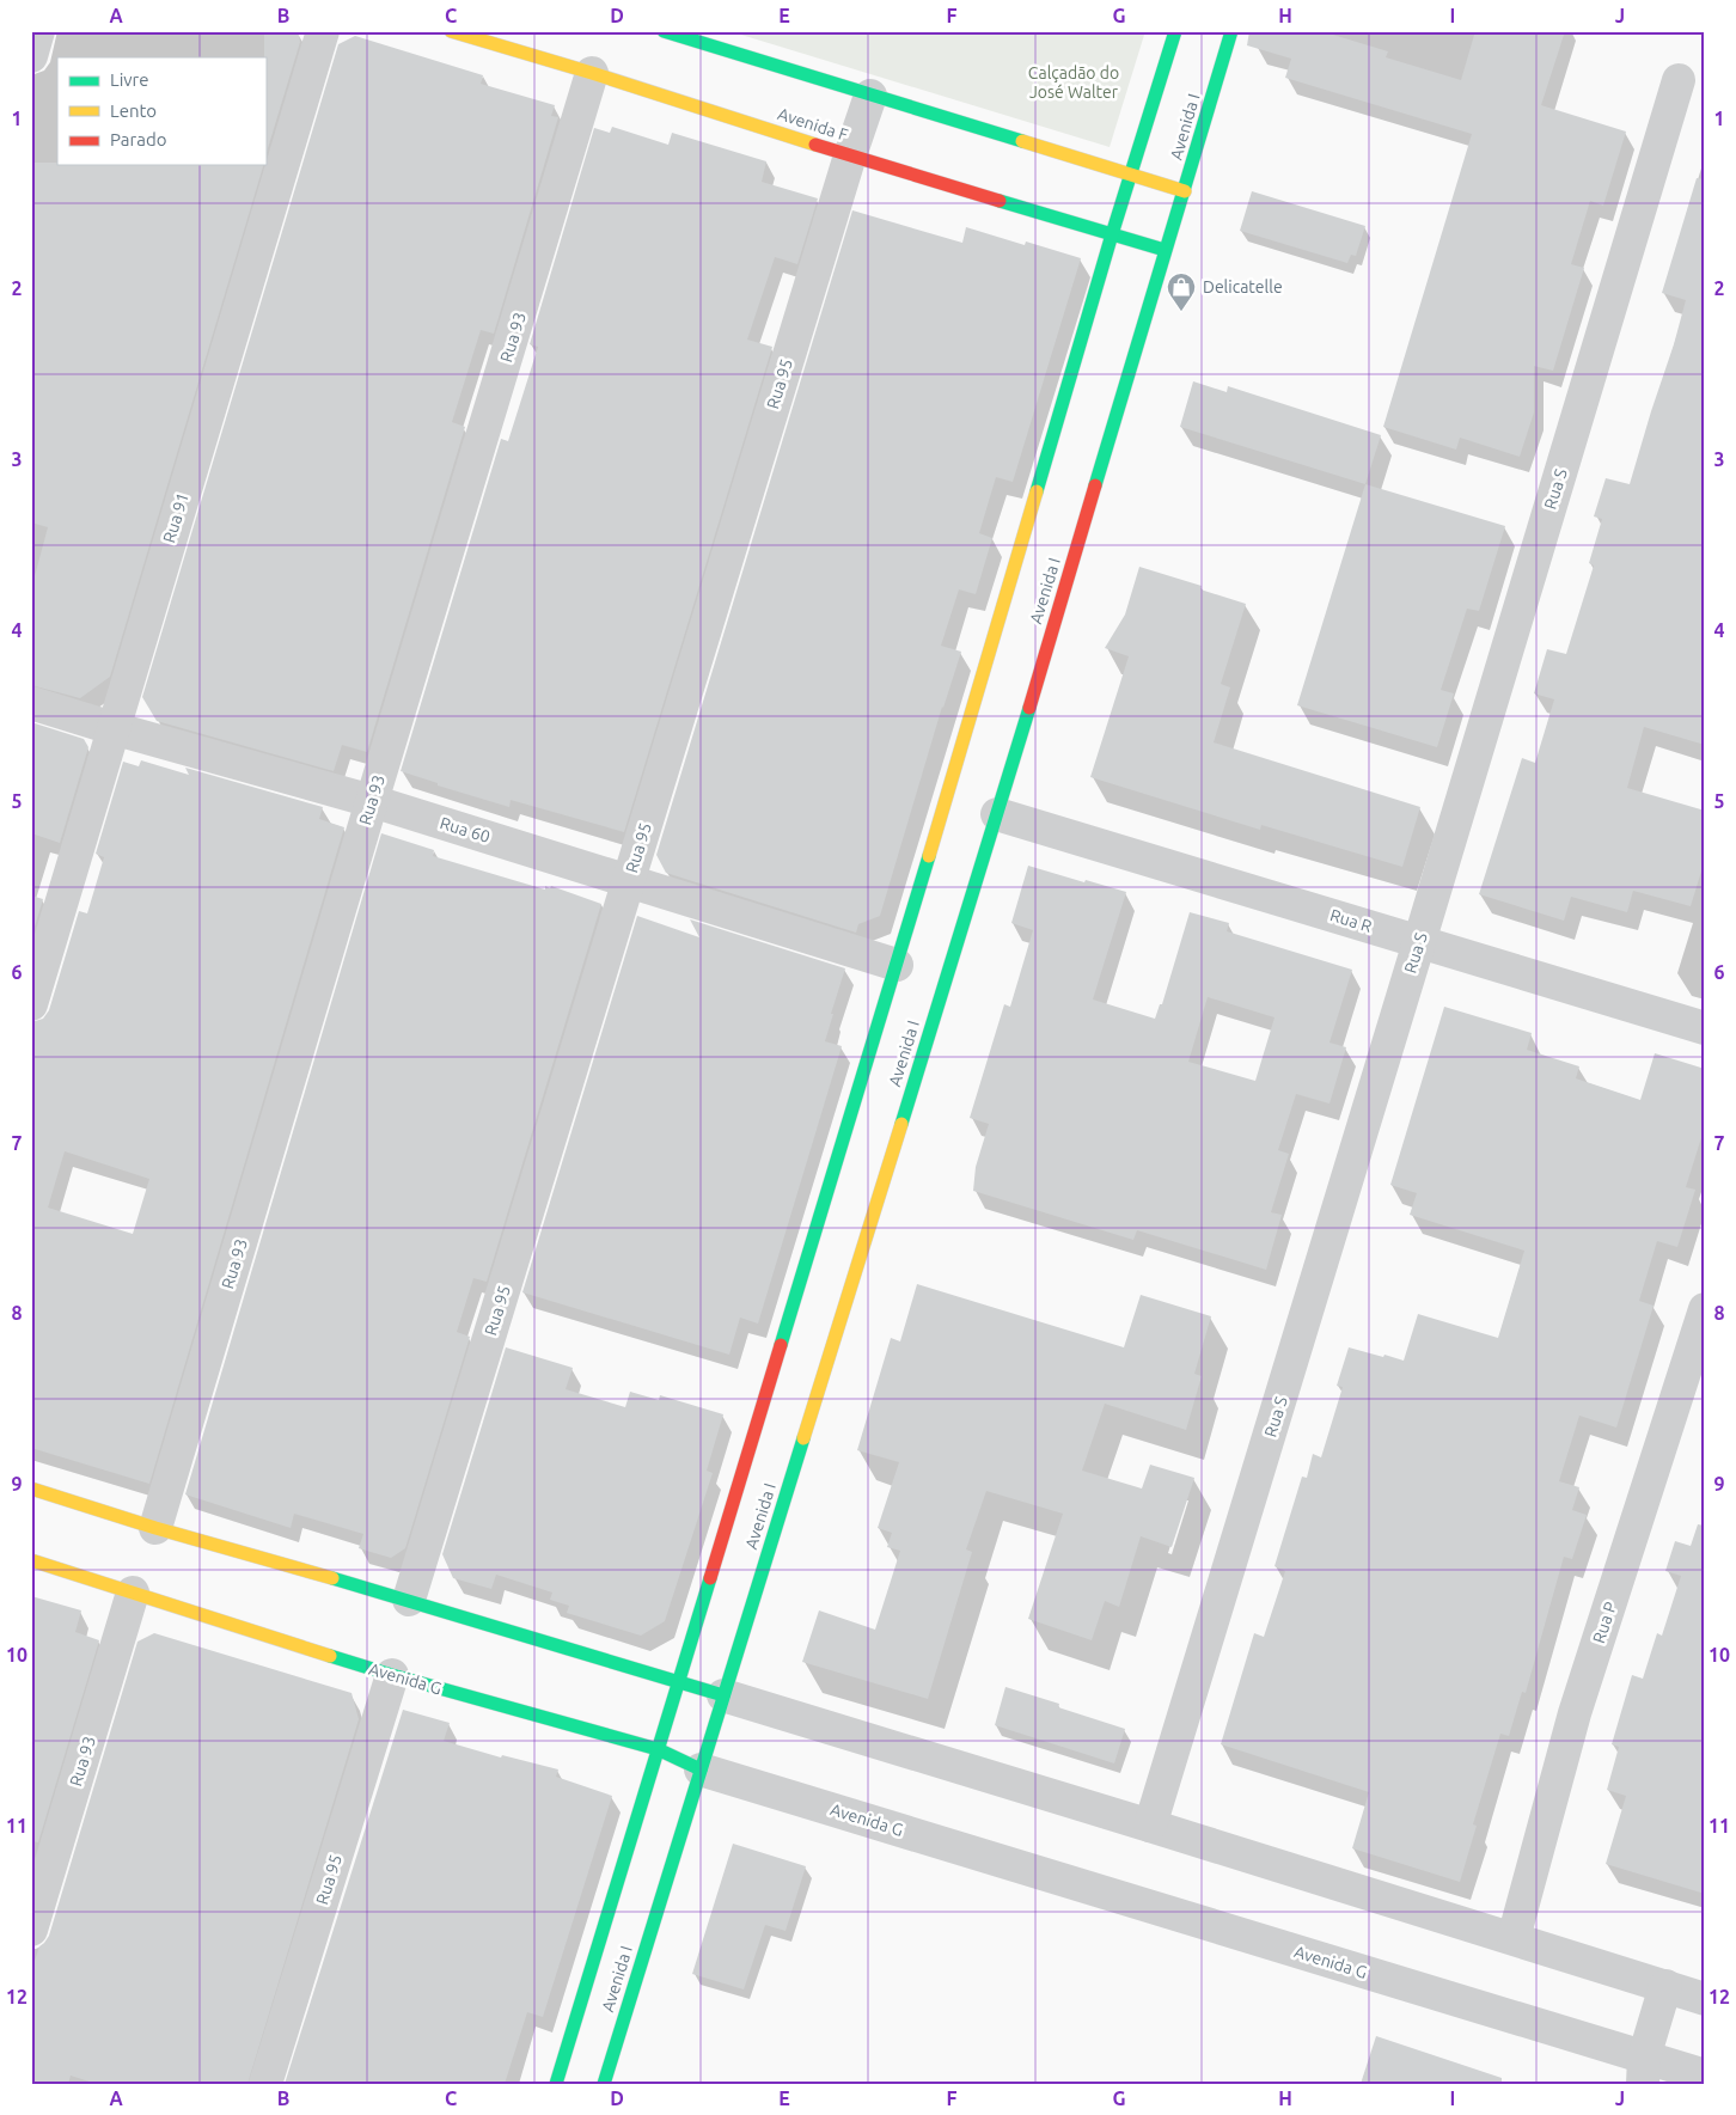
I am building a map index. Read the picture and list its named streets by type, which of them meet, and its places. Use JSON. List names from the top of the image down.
{
  "streets": {
    "street": [
      "Avenida F",
      "Avenida I",
      "Rua 93",
      "Rua 95",
      "Rua S",
      "Rua 91",
      "Rua 60",
      "Rua R",
      "Rua P",
      "Avenida G"
    ]
  },
  "crossings": [
    ["Avenida F", "Avenida I"],
    ["Avenida F", "Rua 93"],
    ["Avenida F", "Rua 95"],
    ["Avenida I", "Rua 60"],
    ["Avenida I", "Rua R"],
    ["Avenida I", "Avenida G"],
    ["Rua 93", "Rua 60"],
    ["Rua 93", "Avenida G"],
    ["Rua 95", "Rua 60"],
    ["Rua 95", "Avenida G"],
    ["Rua S", "Rua R"],
    ["Rua 91", "Rua 60"]
  ],
  "parks": ["Calçadão do José Walter"],
  "places": {
    "shop": ["Delicatelle"]
  },
  "legend": ["Livre", "Lento", "Parado"],
  "grid": {
    "columns": [
      "A",
      "B",
      "C",
      "D",
      "E",
      "F",
      "G",
      "H",
      "I",
      "J"
    ],
    "rows": [
      "1",
      "2",
      "3",
      "4",
      "5",
      "6",
      "7",
      "8",
      "9",
      "10",
      "11",
      "12"
    ]
  }
}
